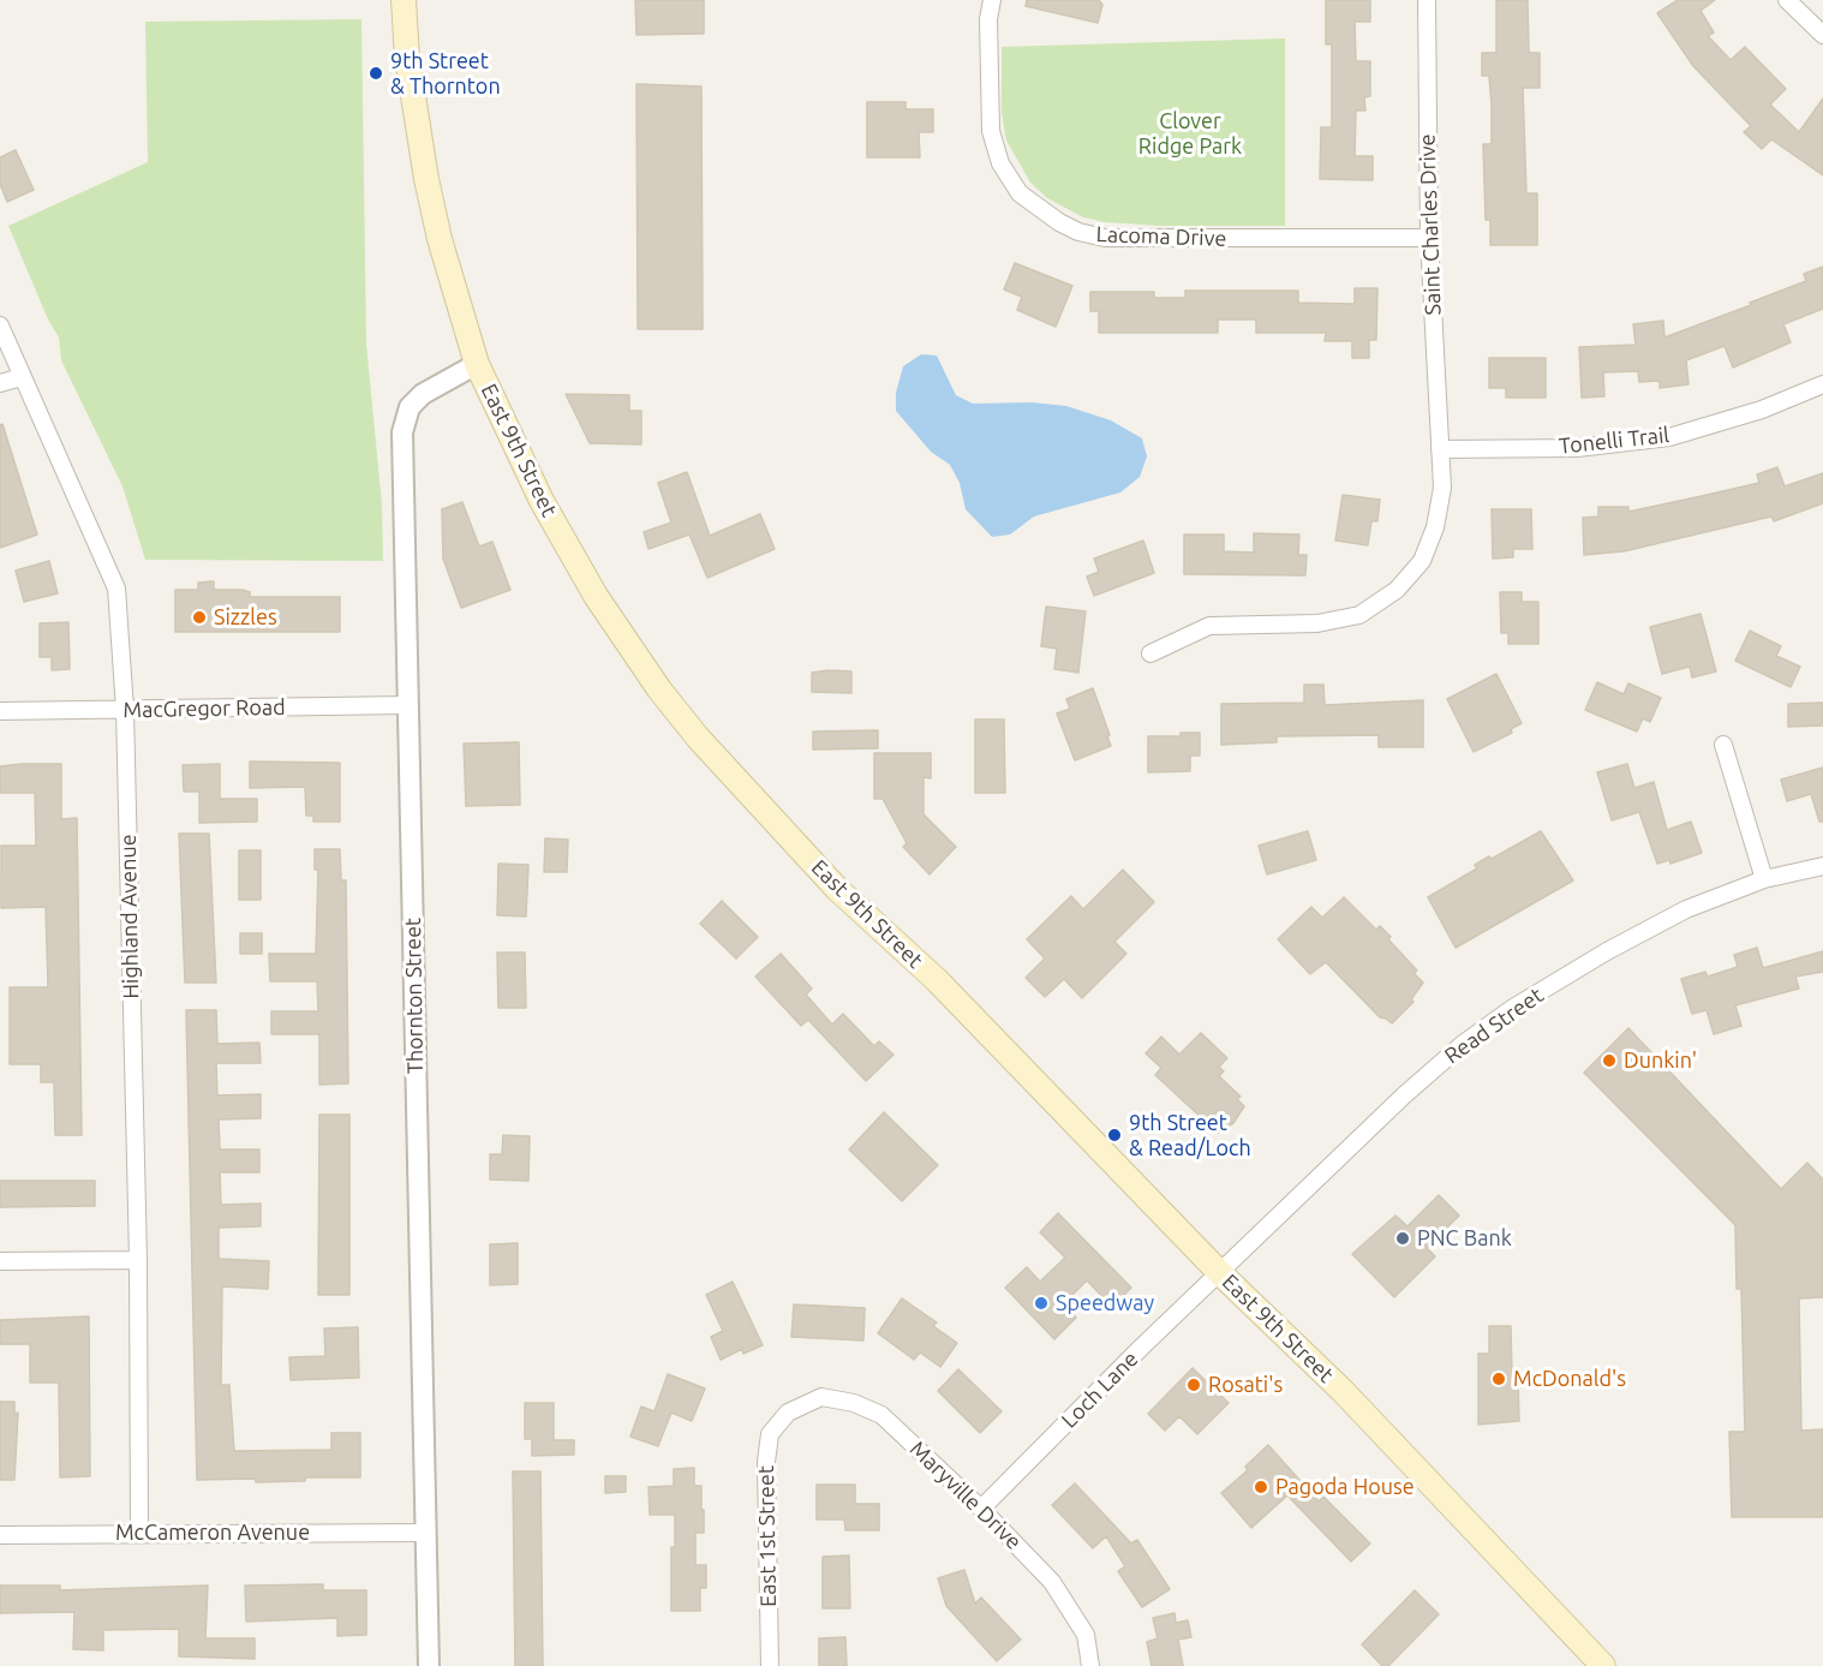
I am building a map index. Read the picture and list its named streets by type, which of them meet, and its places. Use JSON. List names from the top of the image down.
{
  "streets": {
    "main road": ["East 9th Street"],
    "street": [
      "Saint Charles Drive",
      "Lacoma Drive",
      "Tonelli Trail",
      "MacGregor Road",
      "Highland Avenue",
      "Thornton Street",
      "Read Street",
      "Loch Lane",
      "Maryville Drive",
      "McCameron Avenue",
      "East 1st Street"
    ]
  },
  "crossings": [
    ["Saint Charles Drive", "Lacoma Drive"],
    ["Saint Charles Drive", "Tonelli Trail"],
    ["East 9th Street", "Thornton Street"],
    ["East 9th Street", "Read Street"],
    ["East 9th Street", "Loch Lane"],
    ["MacGregor Road", "Highland Avenue"],
    ["MacGregor Road", "Thornton Street"],
    ["Highland Avenue", "McCameron Avenue"],
    ["Thornton Street", "McCameron Avenue"],
    ["Read Street", "Loch Lane"],
    ["Loch Lane", "Maryville Drive"],
    ["Maryville Drive", "East 1st Street"]
  ],
  "parks": ["Clover Ridge Park"],
  "places": [
    "9th Street & Thornton",
    "Sizzles",
    "Dunkin'",
    "9th Street & Read/Loch",
    "PNC Bank",
    "Speedway",
    "McDonald's",
    "Rosati's",
    "Pagoda House"
  ]
}
